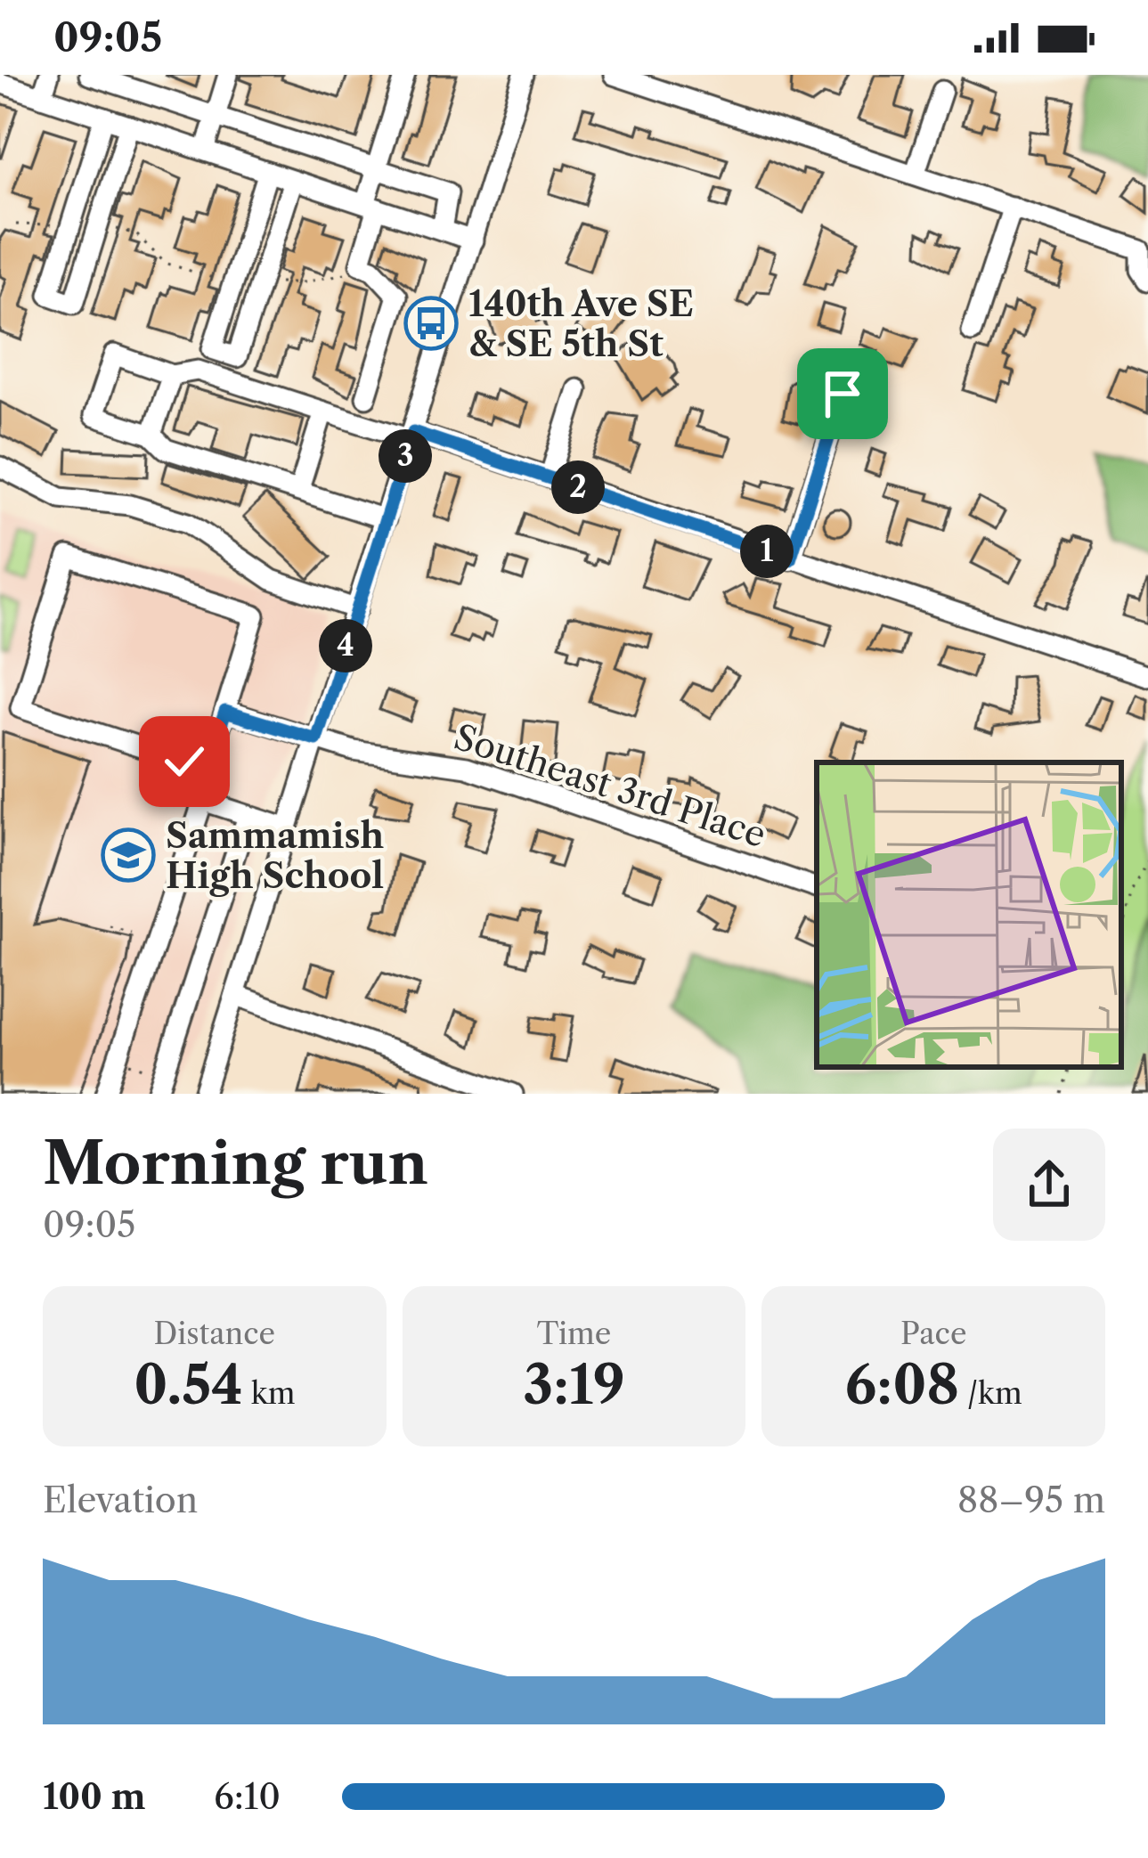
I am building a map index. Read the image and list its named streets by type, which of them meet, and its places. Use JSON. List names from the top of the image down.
{
  "streets": {
    "street": ["Southeast 3rd Place"]
  },
  "places": {
    "bus stop": ["140th Ave SE & SE 5th St"],
    "school or university": ["Sammamish High School"]
  },
  "page": {
    "status": "09:05",
    "pins": [
      "3",
      "2",
      "1",
      "4"
    ],
    "heading": ["Morning run", "09:05"],
    "stats": [
      ["Distance", "0.54 km"],
      ["Time", "3:19"],
      ["Pace", "6:08 /km"]
    ],
    "chart": ["Elevation", "88–95 m"],
    "list": [
      {
        "name": "100 m",
        "note": "6:10"
      }
    ]
  }
}
